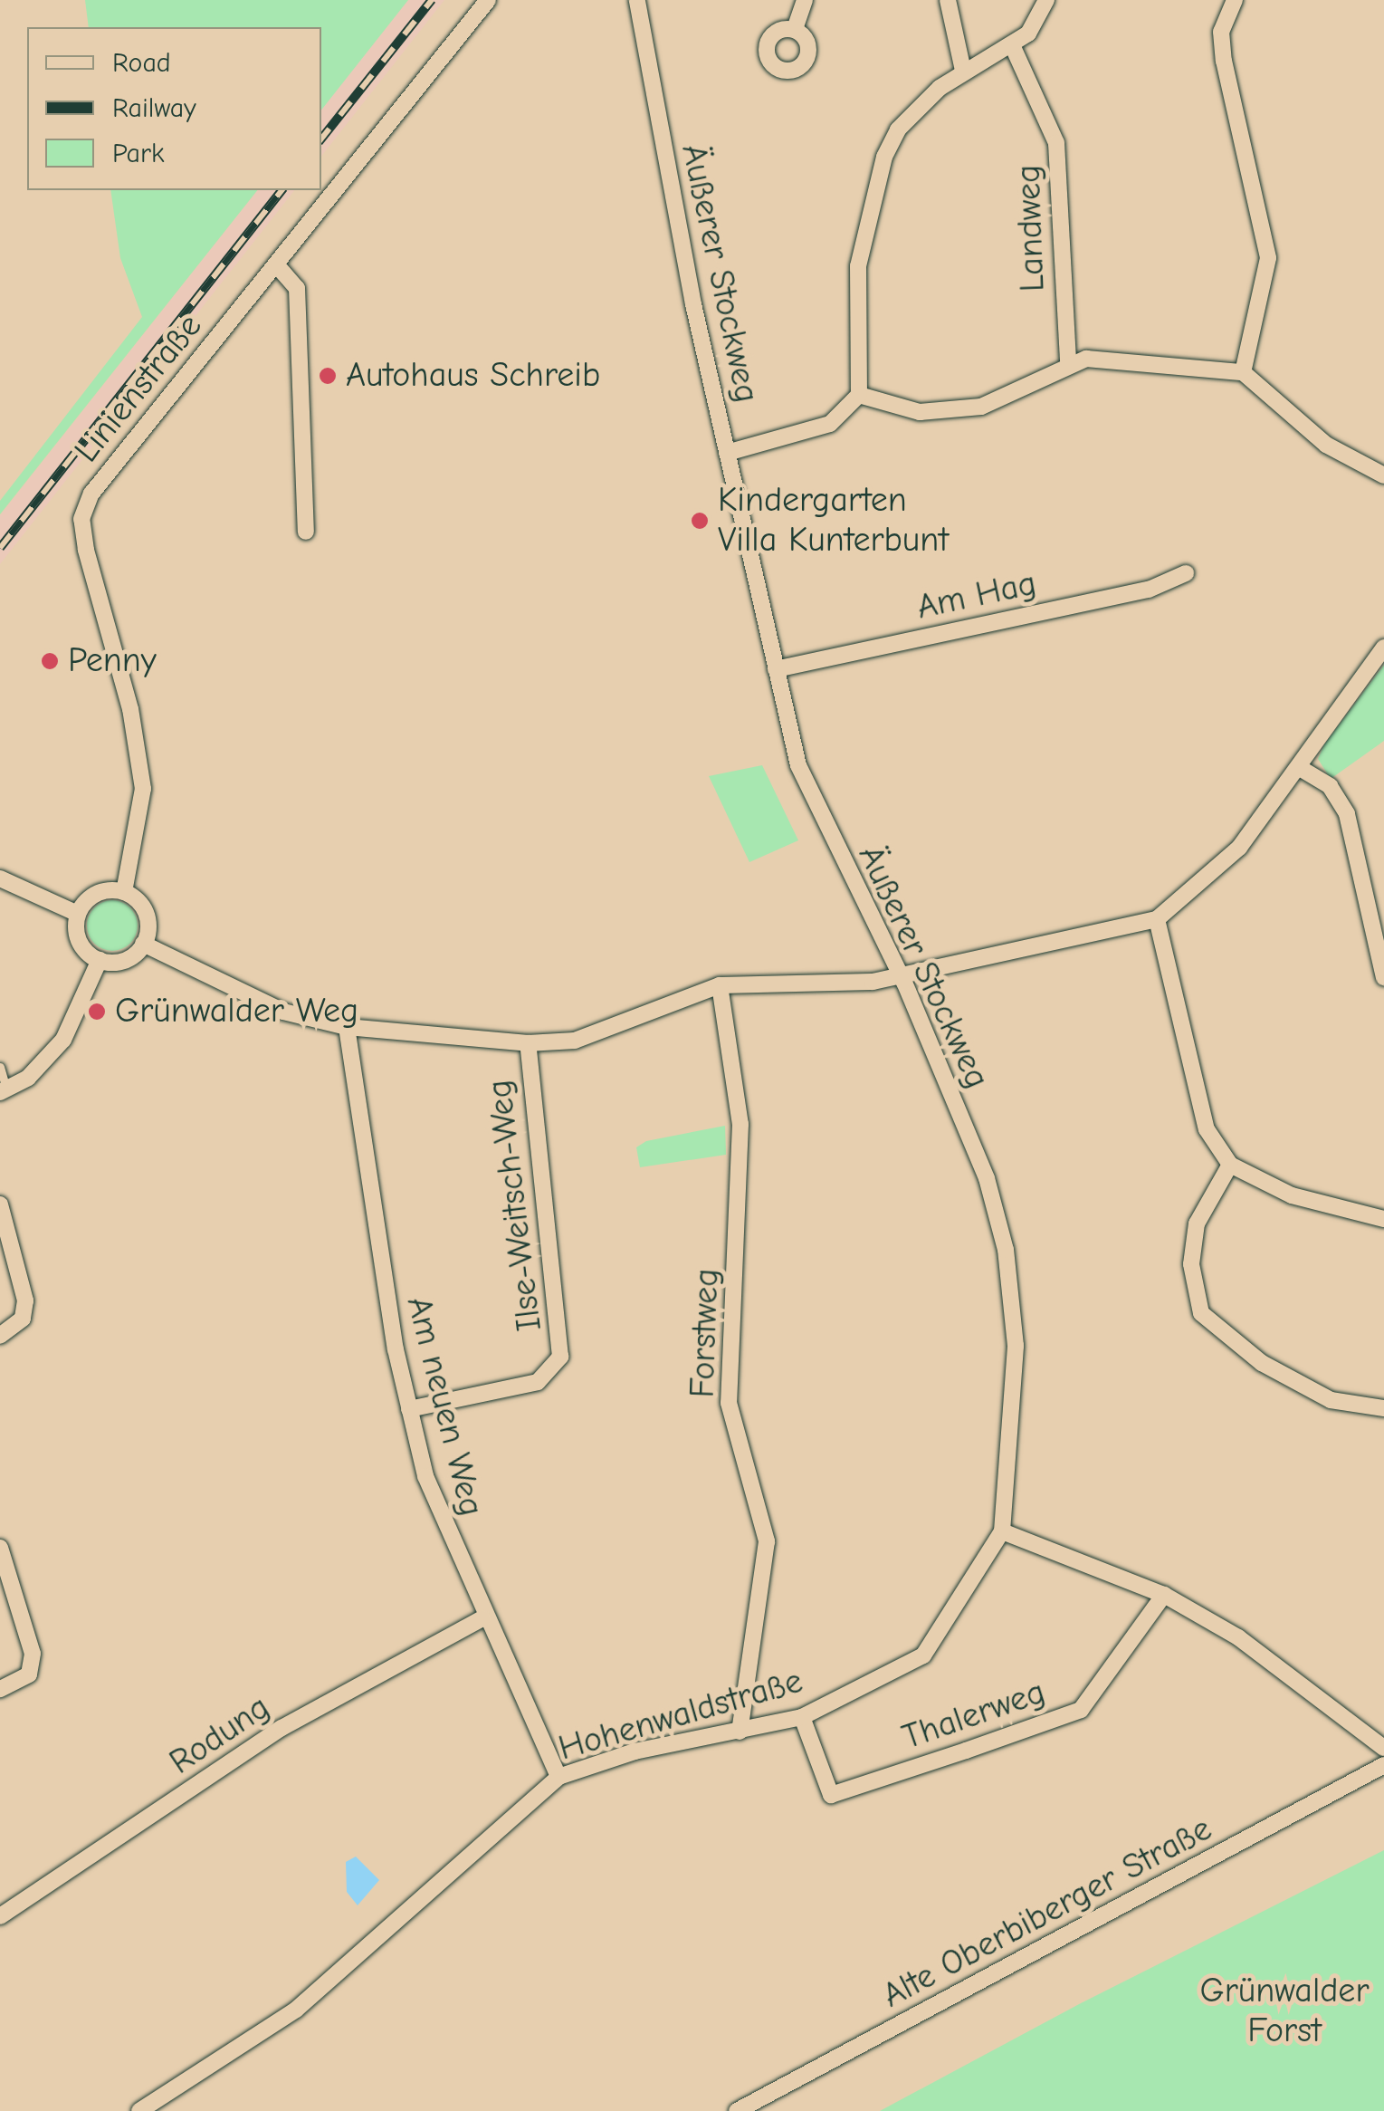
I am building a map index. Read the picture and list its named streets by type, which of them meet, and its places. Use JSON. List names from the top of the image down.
{
  "streets": {
    "street": [
      "Landweg",
      "Äußerer Stockweg",
      "Linienstraße",
      "Am Hag",
      "Ilse-Weitsch-Weg",
      "Forstweg",
      "Am neuen Weg",
      "Hohenwaldstraße",
      "Thalerweg",
      "Rodung",
      "Alte Oberbiberger Straße"
    ]
  },
  "crossings": [
    ["Äußerer Stockweg", "Am Hag"],
    ["Äußerer Stockweg", "Hohenwaldstraße"],
    ["Ilse-Weitsch-Weg", "Am neuen Weg"],
    ["Forstweg", "Hohenwaldstraße"],
    ["Am neuen Weg", "Hohenwaldstraße"],
    ["Am neuen Weg", "Rodung"],
    ["Hohenwaldstraße", "Thalerweg"]
  ],
  "parks": ["Grünwalder Forst"],
  "places": [
    "Autohaus Schreib",
    "Kindergarten Villa Kunterbunt",
    "Penny",
    "Grünwalder Weg"
  ],
  "legend": ["Road", "Railway", "Park"]
}
